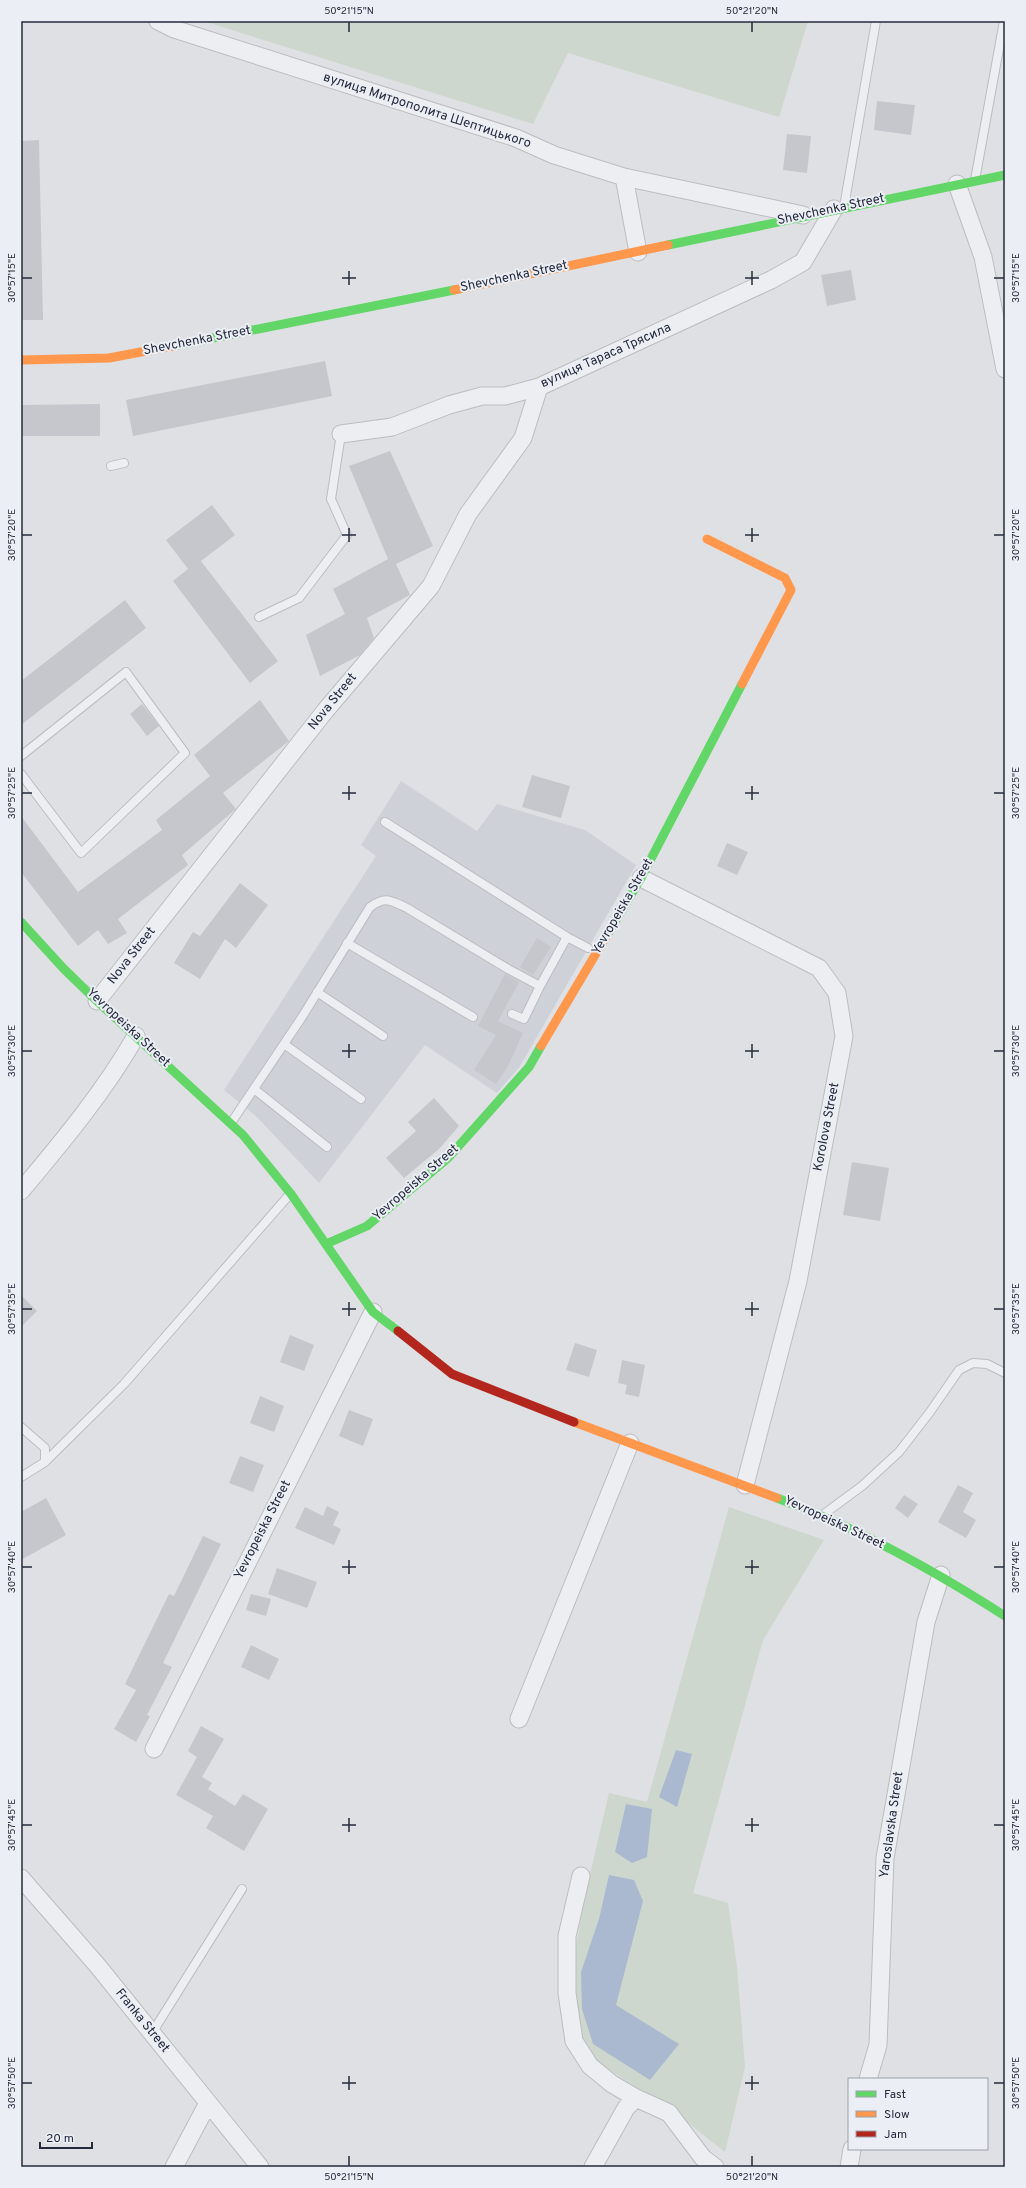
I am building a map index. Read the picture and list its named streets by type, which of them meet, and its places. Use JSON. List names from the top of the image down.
{
  "streets": {
    "street": [
      "вулиця Митрополита Шептицького",
      "Shevchenka Street",
      "вулиця Тараса Трясила",
      "Nova Street",
      "Yevropeiska Street",
      "Korolova Street",
      "Yaroslavska Street",
      "Franka Street"
    ]
  },
  "crossings": [
    ["вулиця Митрополита Шептицького", "Shevchenka Street"],
    ["Shevchenka Street", "вулиця Тараса Трясила"],
    ["вулиця Тараса Трясила", "Nova Street"],
    ["Nova Street", "Yevropeiska Street"],
    ["Yevropeiska Street", "Korolova Street"],
    ["Yevropeiska Street", "Yaroslavska Street"]
  ],
  "legend": ["Fast", "Slow", "Jam"],
  "scale_bar": "20 m",
  "coordinates": [
    "50°21'15\"N",
    "50°21'20\"N",
    "30°57'15\"E",
    "30°57'20\"E",
    "30°57'25\"E",
    "30°57'30\"E",
    "30°57'35\"E",
    "30°57'40\"E",
    "30°57'45\"E",
    "30°57'50\"E"
  ]
}
